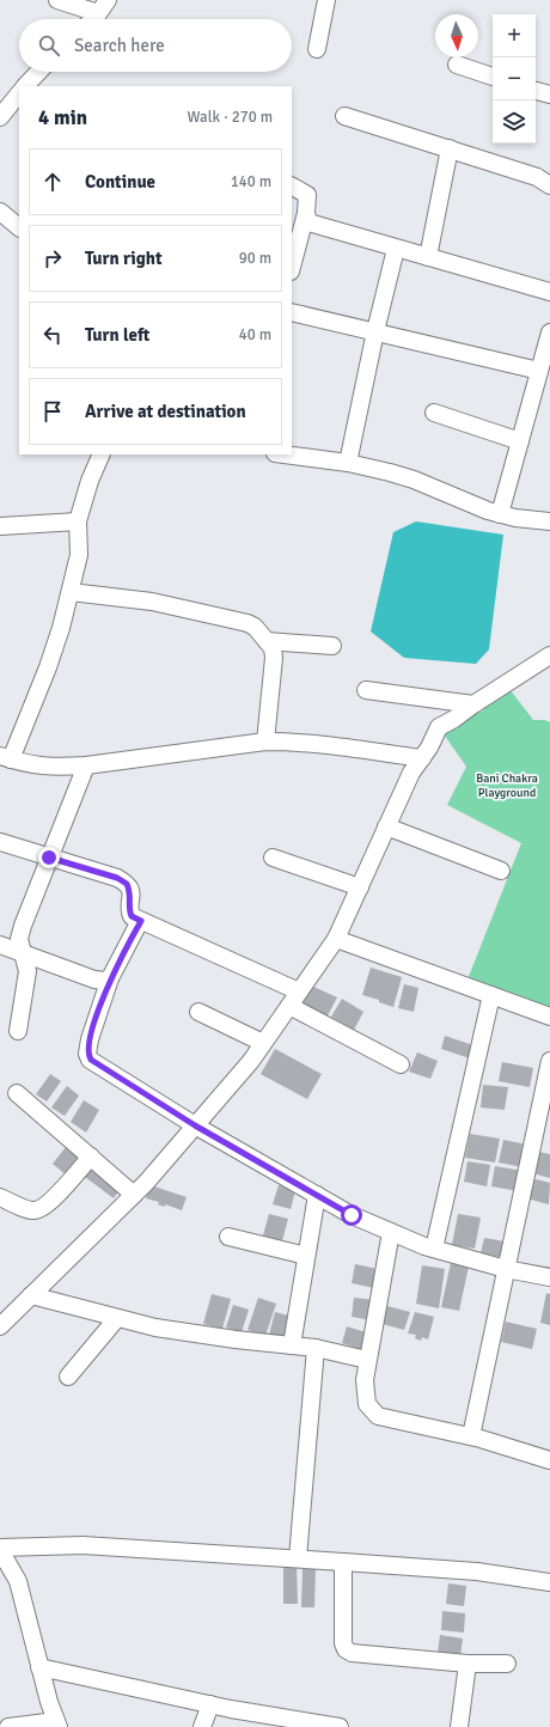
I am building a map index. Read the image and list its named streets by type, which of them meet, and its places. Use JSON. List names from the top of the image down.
{
  "parks": ["Bani Chakra Playground"],
  "north": "bottom",
  "page": {
    "map_buttons": ["+", "−"],
    "search": "Search here",
    "heading": ["4 min", "Walk · 270 m"],
    "list": [
      ["Continue", "140 m"],
      ["Turn right", "90 m"],
      ["Turn left", "40 m"],
      "Arrive at destination"
    ]
  }
}
